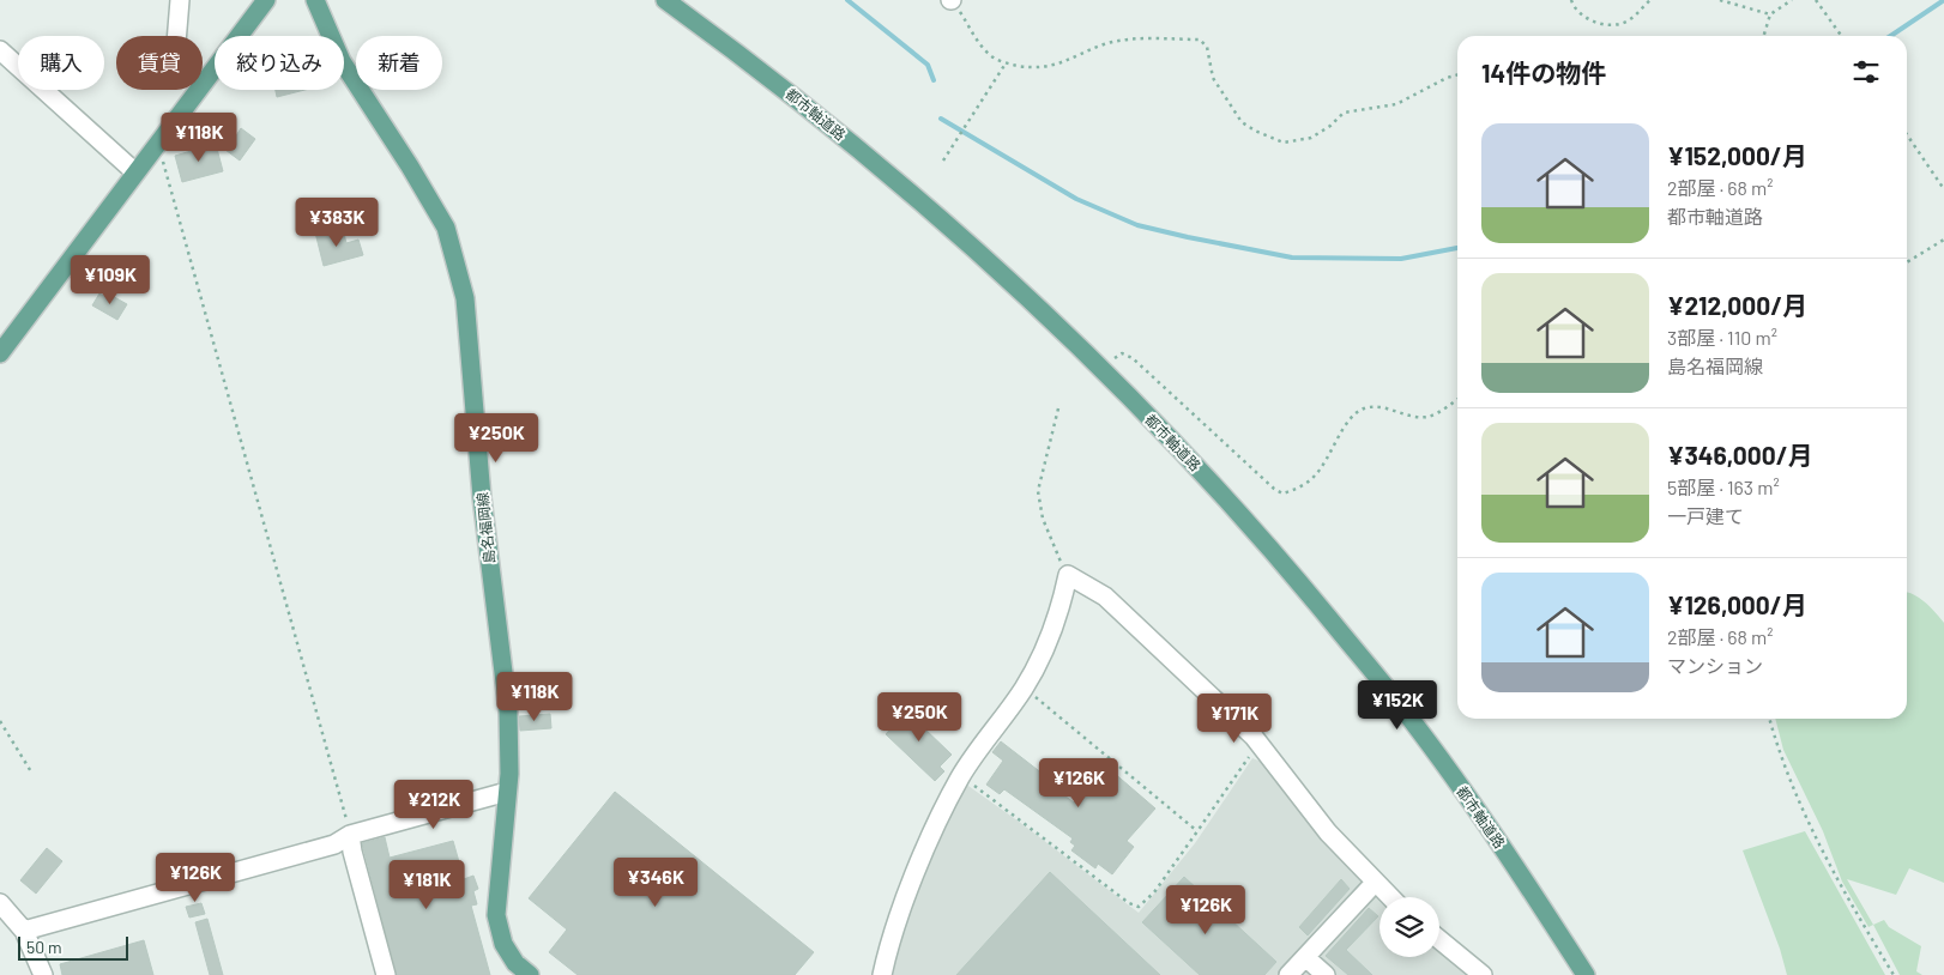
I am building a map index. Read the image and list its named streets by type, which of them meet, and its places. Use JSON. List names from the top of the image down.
{
  "streets": {
    "main road": ["都市軸道路", "島名福岡線"]
  },
  "scale_bar": "50 m",
  "page": {
    "chip": [
      "購入",
      "賃貸",
      "絞り込み",
      "新着"
    ],
    "heading": "14件の物件",
    "list": [
      {
        "name": "¥152,000/月",
        "note": "2部屋 · 68 m² · 都市軸道路"
      },
      {
        "name": "¥212,000/月",
        "note": "3部屋 · 110 m² · 島名福岡線"
      },
      {
        "name": "¥346,000/月",
        "note": "5部屋 · 163 m² · 一戸建て"
      },
      {
        "name": "¥126,000/月",
        "note": "2部屋 · 68 m² · マンション"
      }
    ],
    "price": [
      "¥118K",
      "¥383K",
      "¥109K",
      "¥250K",
      "¥118K",
      "¥152K",
      "¥250K",
      "¥171K",
      "¥126K",
      "¥212K",
      "¥126K",
      "¥346K",
      "¥181K",
      "¥126K"
    ],
    "scale": "50 m"
  }
}
